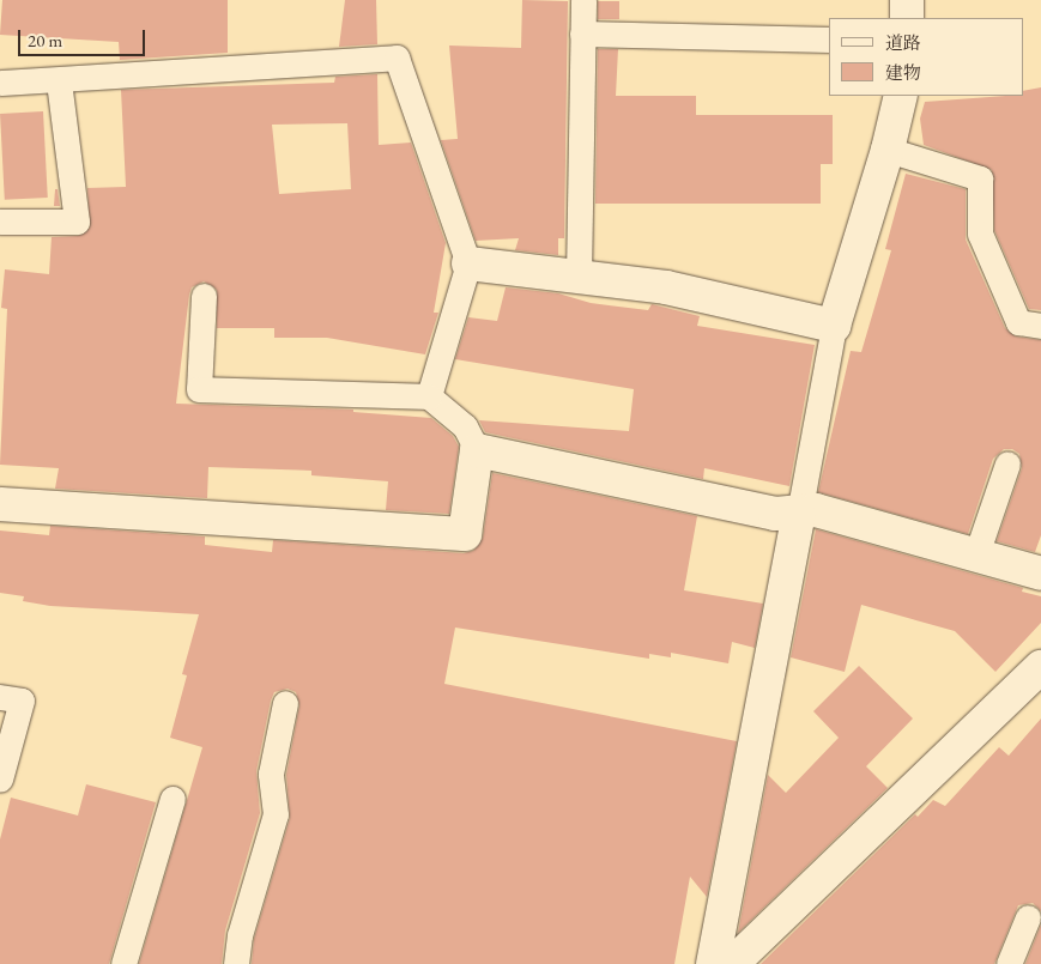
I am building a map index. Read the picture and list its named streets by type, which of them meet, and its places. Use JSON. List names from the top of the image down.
{
  "legend": ["道路", "建物"],
  "scale_bar": "20 m"
}
